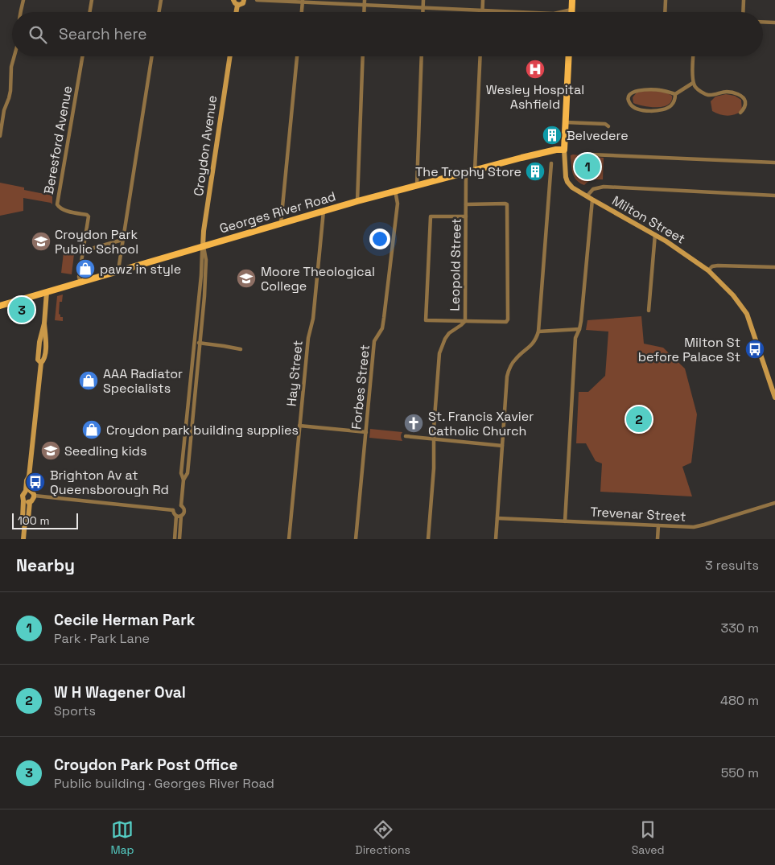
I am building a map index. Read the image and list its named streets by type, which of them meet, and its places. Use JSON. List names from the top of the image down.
{
  "streets": {
    "main road": ["Croydon Avenue", "Georges River Road", "Milton Street"],
    "street": [
      "Beresford Avenue",
      "Leopold Street",
      "Hay Street",
      "Forbes Street",
      "Trevenar Street"
    ]
  },
  "crossings": [
    ["Beresford Avenue", "Georges River Road"],
    ["Croydon Avenue", "Georges River Road"],
    ["Georges River Road", "Milton Street"],
    ["Georges River Road", "Leopold Street"],
    ["Georges River Road", "Hay Street"],
    ["Georges River Road", "Forbes Street"]
  ],
  "places": {
    "hospital": ["Wesley Hospital Ashfield"],
    "building": ["Belvedere", "The Trophy Store"],
    "school or university": ["Croydon Park Public School", "Moore Theological College", "Seedling kids"],
    "shop": ["pawz in style", "AAA Radiator Specialists", "Croydon park building supplies"],
    "bus stop": ["Milton St before Palace St", "Brighton Av at Queensborough Rd"],
    "church": ["St. Francis Xavier Catholic Church"]
  },
  "scale_bar": "100 m",
  "page": {
    "search": "Search here",
    "pins": ["1", "3", "2"],
    "scale": "100 m",
    "heading": ["Nearby", "3 results"],
    "list": [
      {
        "mark": "1",
        "name": "Cecile Herman Park",
        "note": "Park · Park Lane",
        "value": "330 m"
      },
      {
        "mark": "2",
        "name": "W H Wagener Oval",
        "note": "Sports",
        "value": "480 m"
      },
      {
        "mark": "3",
        "name": "Croydon Park Post Office",
        "note": "Public building · Georges River Road",
        "value": "550 m"
      }
    ],
    "nav": ["Map", "Directions", "Saved"]
  }
}
